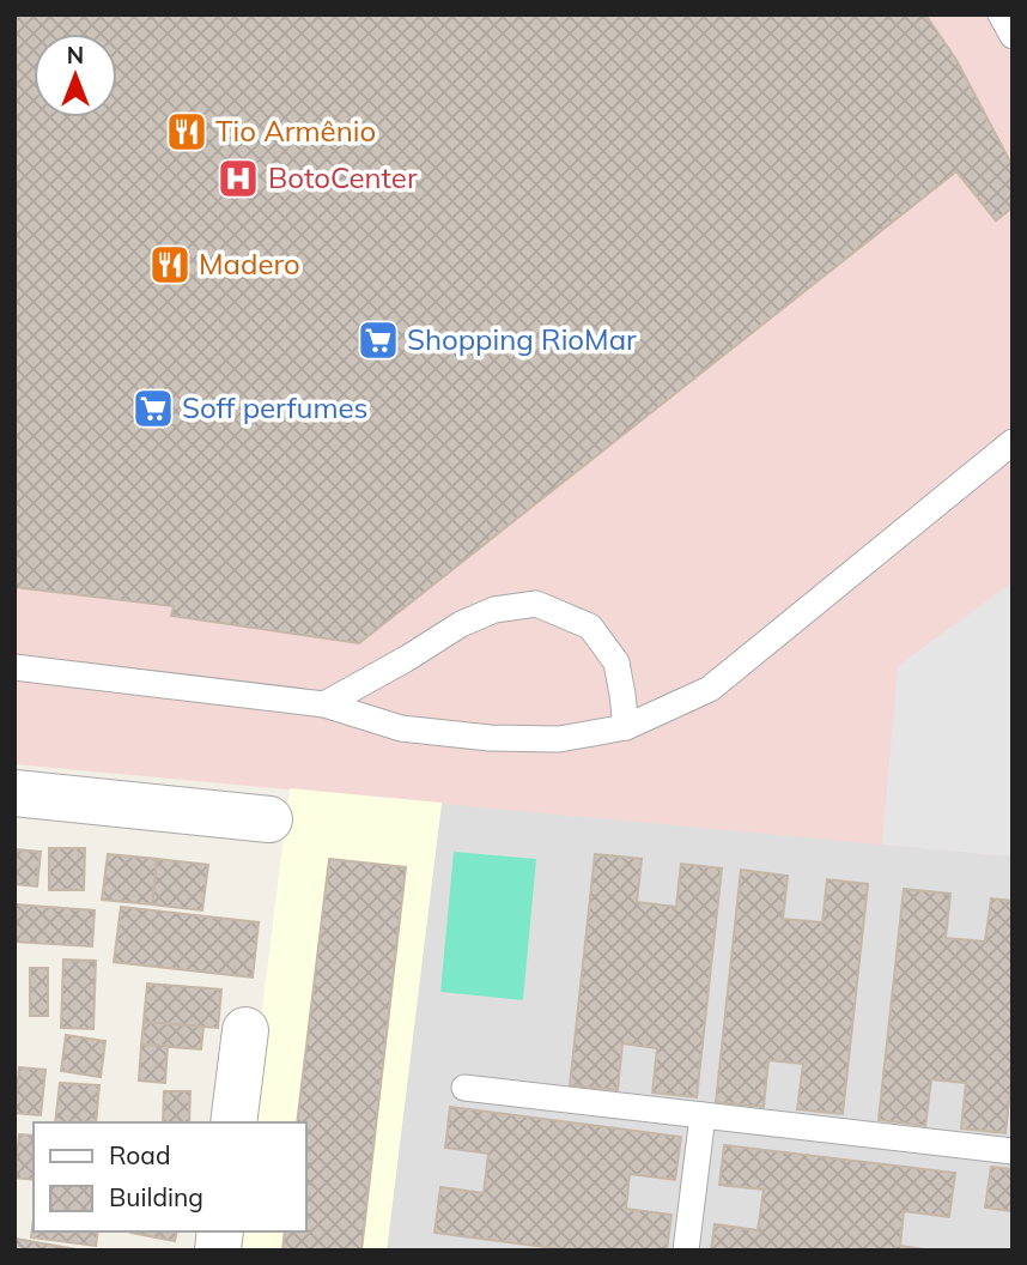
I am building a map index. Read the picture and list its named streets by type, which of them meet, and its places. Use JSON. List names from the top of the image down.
{
  "places": {
    "restaurant": ["Tio Armênio", "Madero"],
    "hospital": ["BotoCenter"],
    "supermarket": ["Shopping RioMar", "Soff perfumes"]
  },
  "legend": ["Road", "Building"],
  "north": "top"
}
